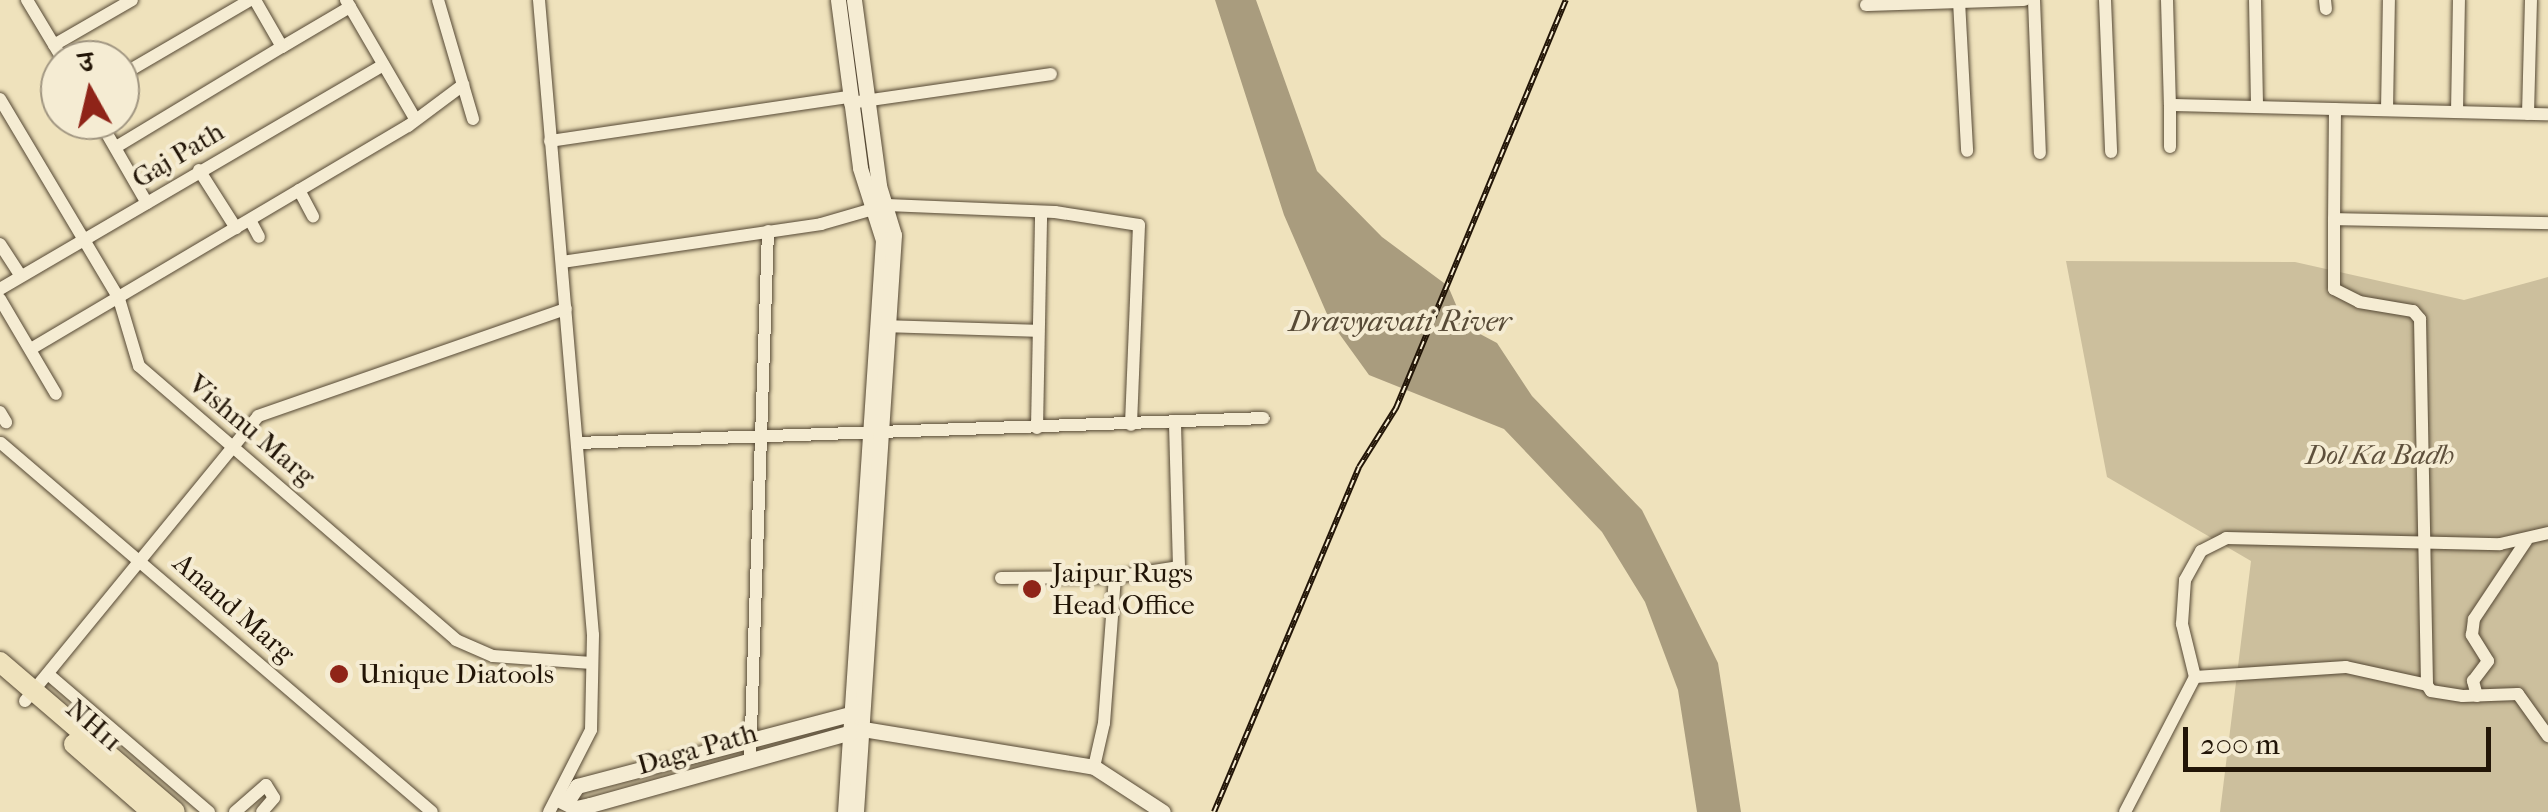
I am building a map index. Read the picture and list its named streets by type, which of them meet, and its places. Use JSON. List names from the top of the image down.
{
  "streets": {
    "highway": ["NH11"],
    "street": [
      "Gaj Path",
      "Vishnu Marg",
      "Anand Marg",
      "Daga Path"
    ]
  },
  "crossings": [
    ["Gaj Path", "Vishnu Marg"]
  ],
  "water": ["Dravyavati River"],
  "parks": ["Dol Ka Badh"],
  "places": ["Jaipur Rugs Head Office", "Unique Diatools"],
  "scale_bar": "200 m",
  "north": "top"
}
